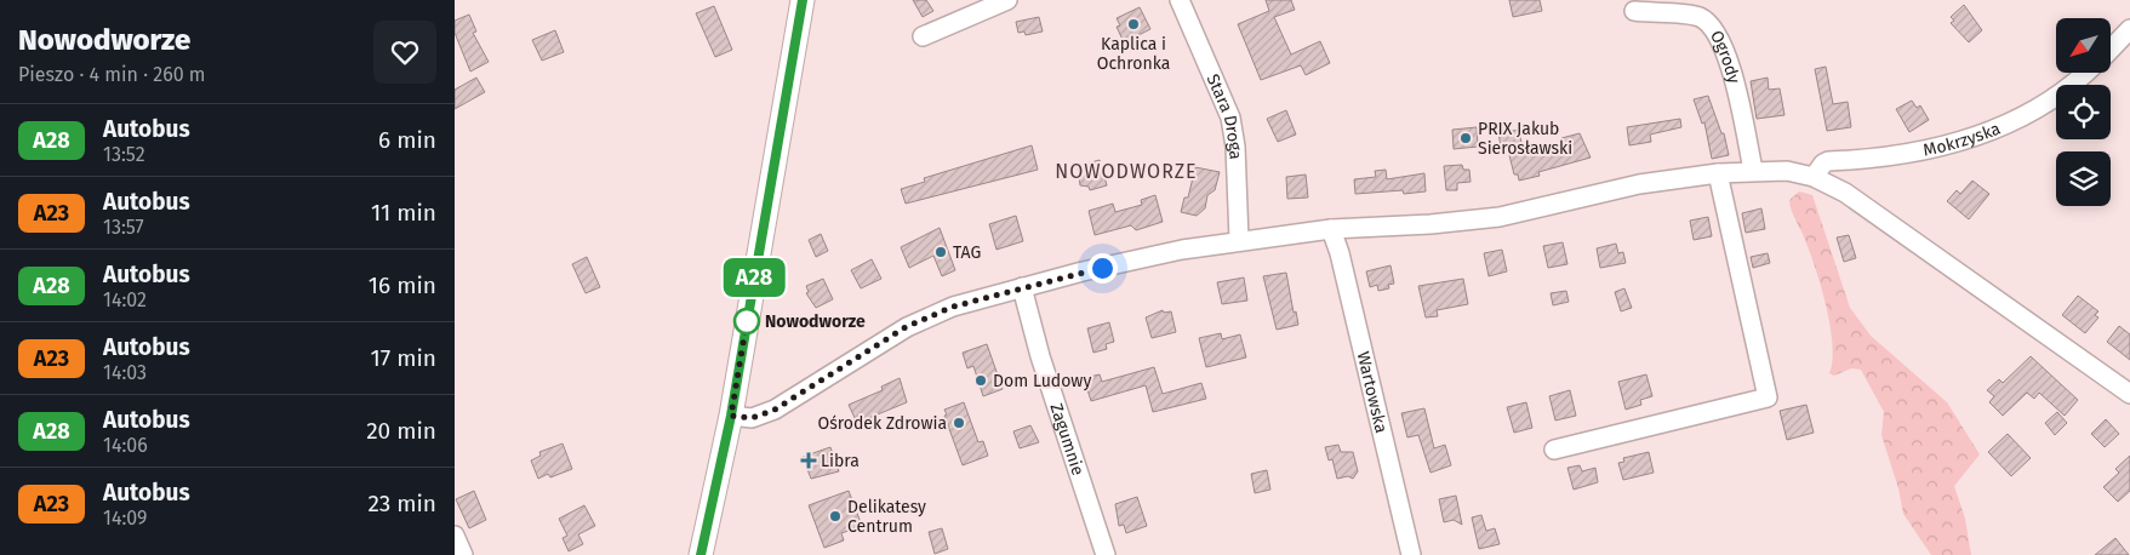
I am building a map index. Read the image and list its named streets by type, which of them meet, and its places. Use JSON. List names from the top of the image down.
{
  "streets": {
    "street": [
      "Ogrody",
      "Stara Droga",
      "Mokrzyska",
      "Wartowska",
      "Zagumnie"
    ]
  },
  "districts": ["NOWODWORZE"],
  "places": {
    "other": [
      "Kaplica i Ochronka",
      "PRIX Jakub Sierosławski",
      "TAG",
      "Nowodworze",
      "Dom Ludowy",
      "Ośrodek Zdrowia",
      "Delikatesy Centrum"
    ],
    "health": ["Libra"]
  },
  "lines": ["bus line A28"],
  "north": "bottom left",
  "page": {
    "heading": ["Nowodworze", "Pieszo · 4 min · 260 m"],
    "on_map": "A28",
    "list": [
      {
        "mark": "A28",
        "name": "Autobus",
        "note": "13:52",
        "value": "6 min"
      },
      {
        "mark": "A23",
        "name": "Autobus",
        "note": "13:57",
        "value": "11 min"
      },
      {
        "mark": "A28",
        "name": "Autobus",
        "note": "14:02",
        "value": "16 min"
      },
      {
        "mark": "A23",
        "name": "Autobus",
        "note": "14:03",
        "value": "17 min"
      },
      {
        "mark": "A28",
        "name": "Autobus",
        "note": "14:06",
        "value": "20 min"
      },
      {
        "mark": "A23",
        "name": "Autobus",
        "note": "14:09",
        "value": "23 min"
      }
    ]
  }
}
